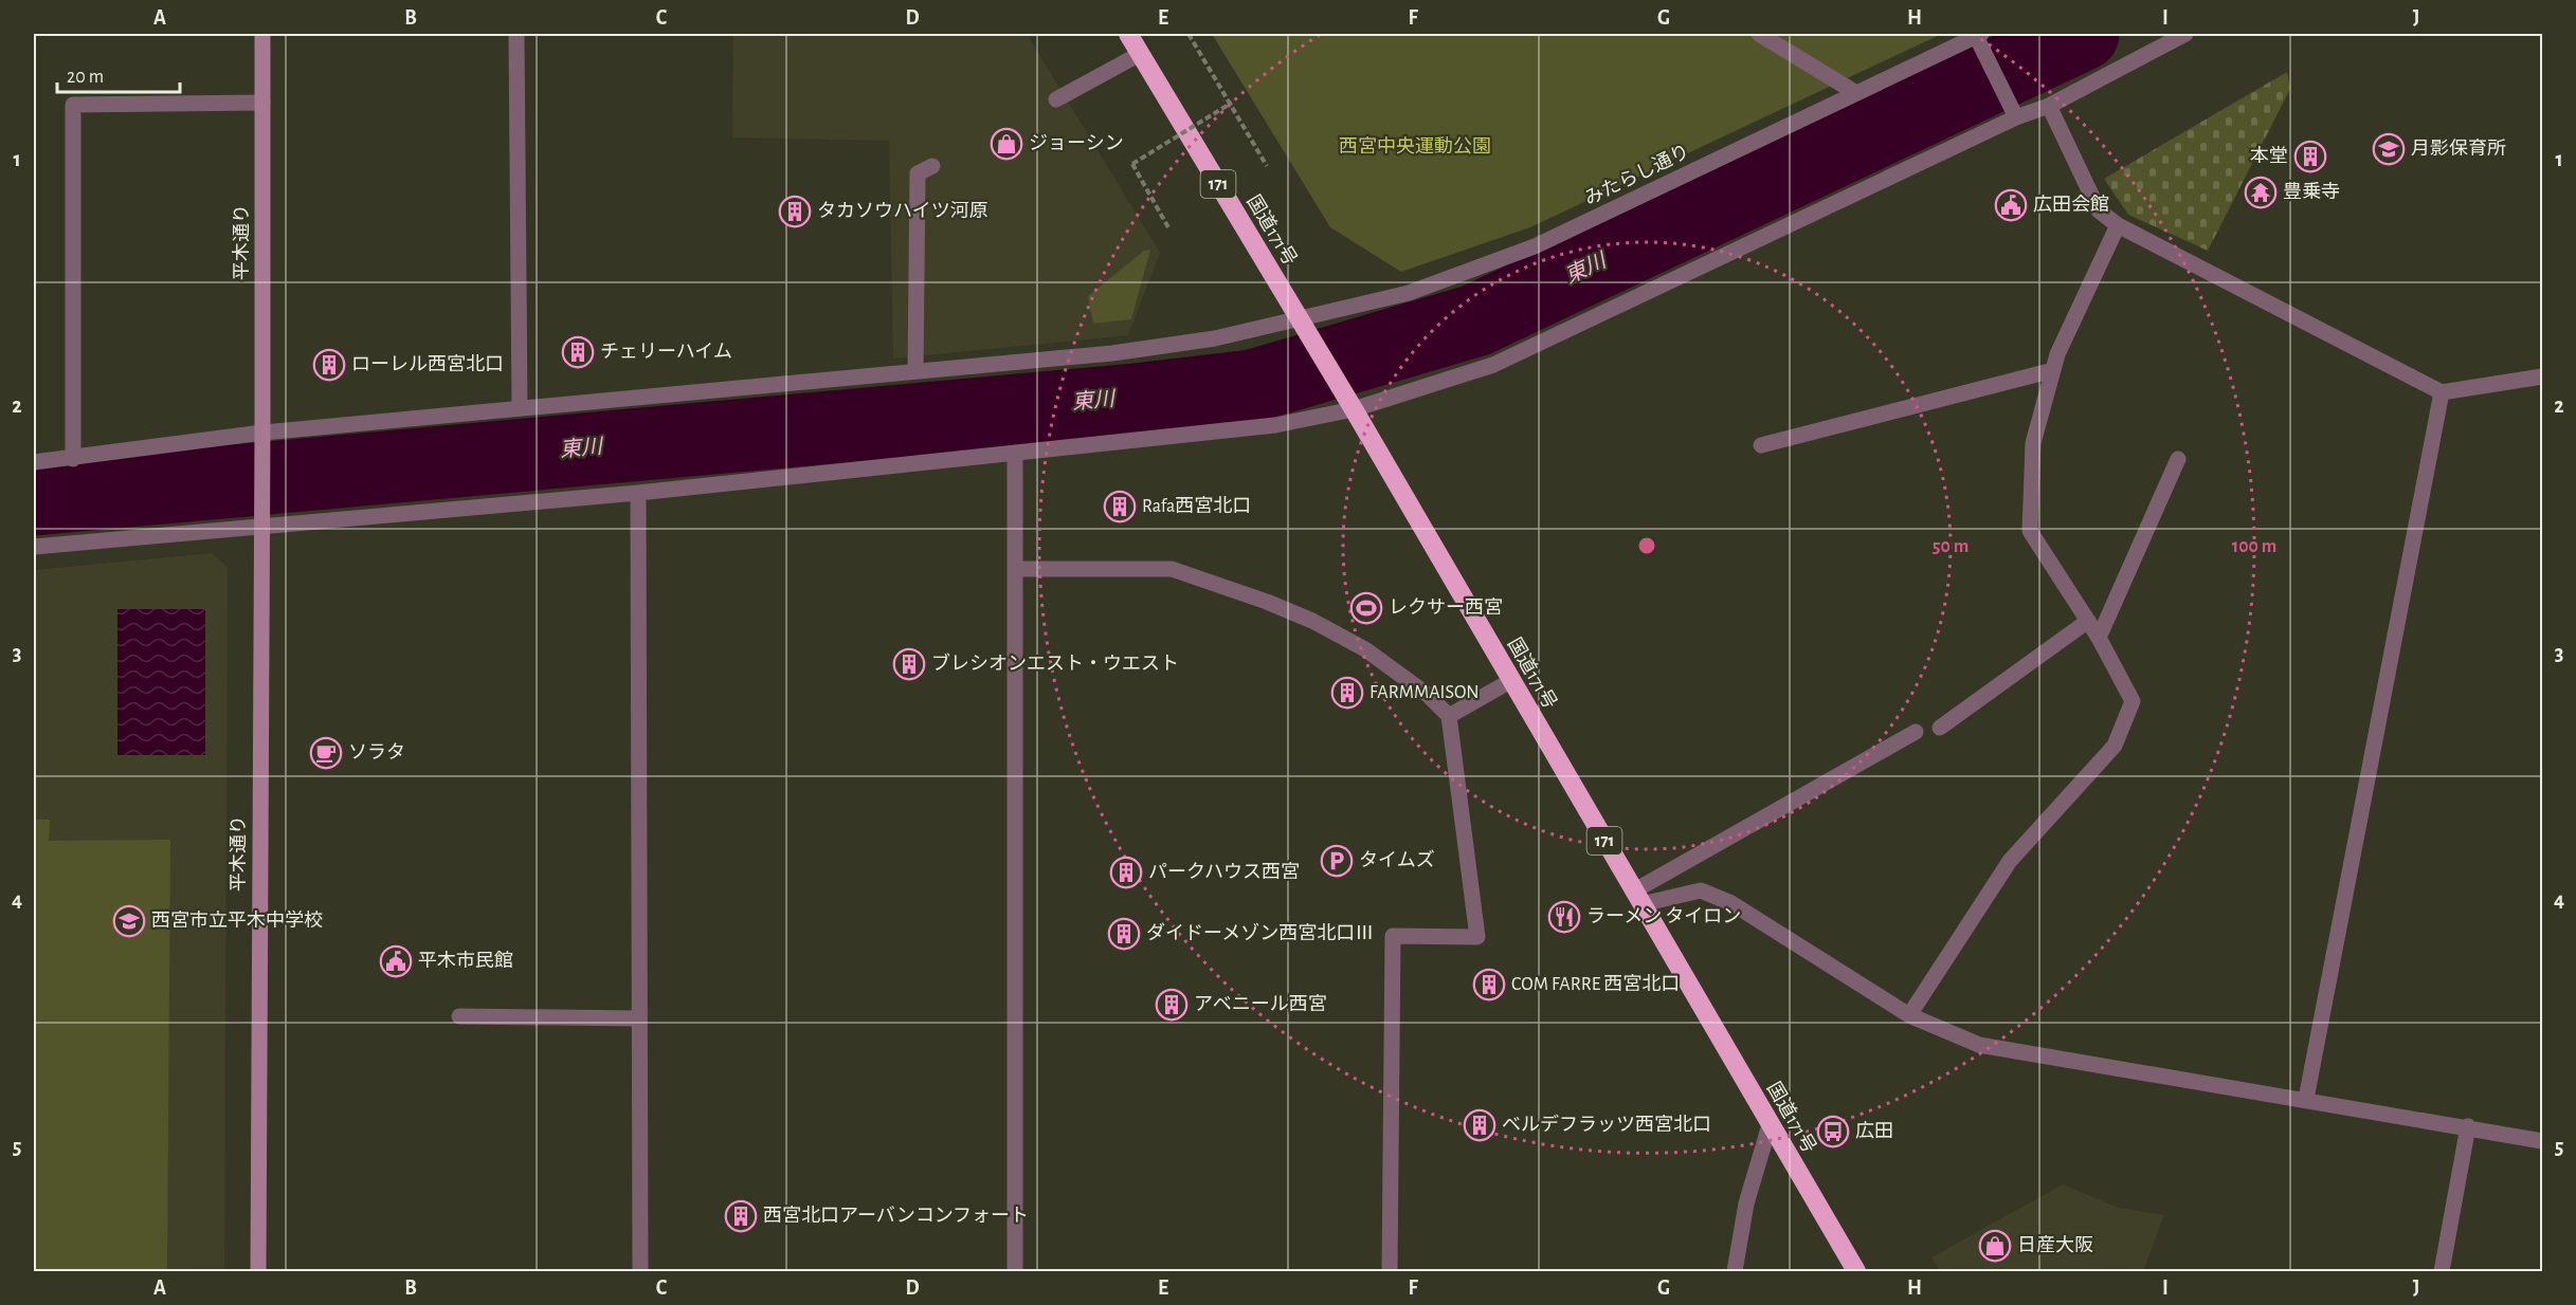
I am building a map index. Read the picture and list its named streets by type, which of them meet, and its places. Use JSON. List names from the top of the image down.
{
  "streets": {
    "highway": ["171", "国道171号"],
    "street": ["みたらし通り", "平木通り"]
  },
  "crossings": [
    ["みたらし通り", "国道171号"],
    ["みたらし通り", "平木通り"]
  ],
  "water": ["東川"],
  "parks": ["西宮中央運動公園"],
  "places": {
    "shop": ["ジョーシン", "日産大阪"],
    "school or university": ["月影保育所", "西宮市立平木中学校"],
    "building": [
      "本堂",
      "タカソウハイツ河原",
      "チェリーハイム",
      "ローレル西宮北口",
      "Rafa西宮北口",
      "ブレシオンエスト・ウエスト",
      "FARMMAISON",
      "パークハウス西宮",
      "ダイドーメゾン西宮北口Ⅲ",
      "COM FARRE 西宮北口",
      "アベニール西宮",
      "ベルデフラッツ西宮北口",
      "西宮北口アーバンコンフォート"
    ],
    "temple": ["豊乗寺"],
    "public building": ["広田会館", "平木市民館"],
    "sports": ["レクサー西宮"],
    "cafe": ["ソラタ"],
    "parking": ["タイムズ"],
    "restaurant": ["ラーメン タイロン"],
    "bus stop": ["広田"]
  },
  "scale_bar": "20 m",
  "grid": {
    "columns": [
      "A",
      "B",
      "C",
      "D",
      "E",
      "F",
      "G",
      "H",
      "I",
      "J"
    ],
    "rows": [
      "1",
      "2",
      "3",
      "4",
      "5"
    ]
  },
  "rings": ["50 m", "100 m"]
}
